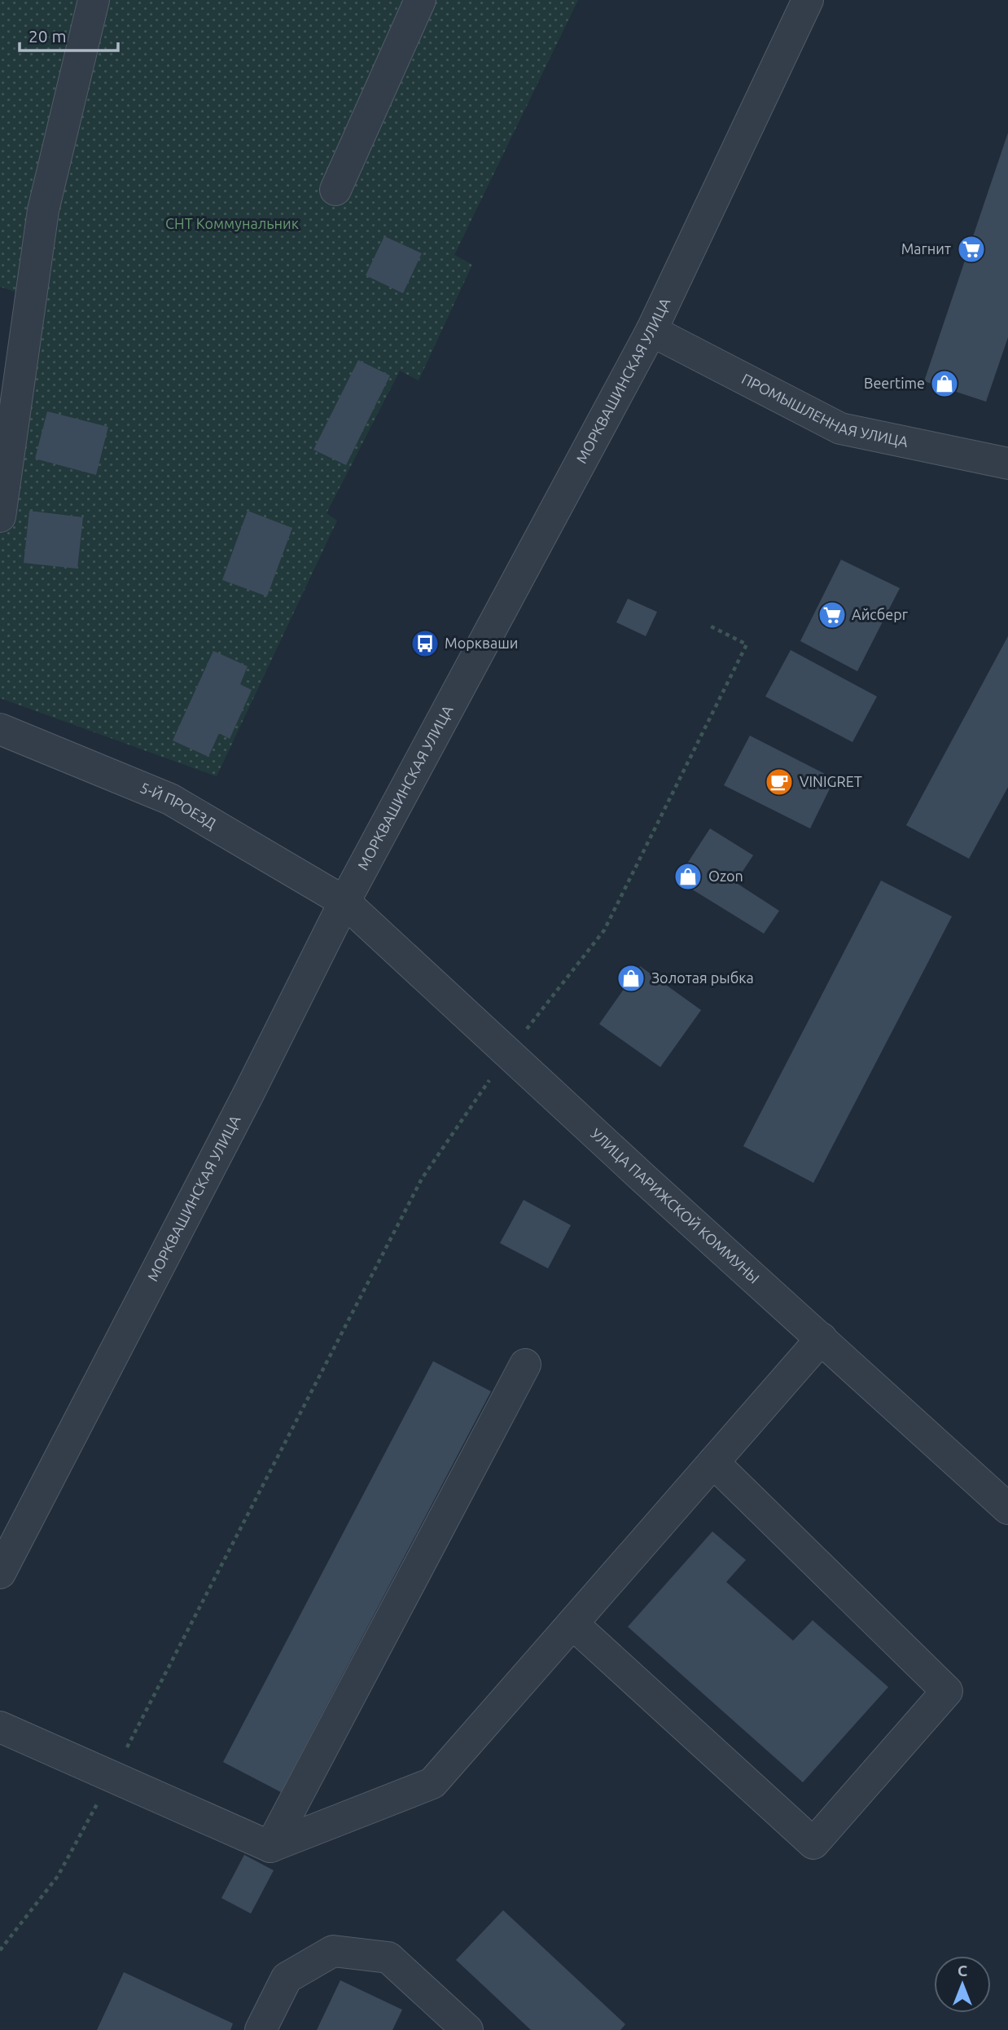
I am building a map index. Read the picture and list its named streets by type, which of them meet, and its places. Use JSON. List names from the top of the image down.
{
  "streets": {
    "street": [
      "МОРКВАШИНСКАЯ УЛИЦА",
      "ПРОМЫШЛЕННАЯ УЛИЦА",
      "5-Й ПРОЕЗД",
      "УЛИЦА ПАРИЖСКОЙ КОММУНЫ"
    ]
  },
  "crossings": [
    ["МОРКВАШИНСКАЯ УЛИЦА", "ПРОМЫШЛЕННАЯ УЛИЦА"],
    ["МОРКВАШИНСКАЯ УЛИЦА", "5-Й ПРОЕЗД"],
    ["МОРКВАШИНСКАЯ УЛИЦА", "УЛИЦА ПАРИЖСКОЙ КОММУНЫ"],
    ["5-Й ПРОЕЗД", "УЛИЦА ПАРИЖСКОЙ КОММУНЫ"]
  ],
  "parks": ["СНТ Коммунальник"],
  "places": {
    "supermarket": ["Магнит", "Айсберг"],
    "shop": ["Beertime", "Ozon", "Золотая рыбка"],
    "bus stop": ["Моркваши"],
    "cafe": ["VINIGRET"]
  },
  "scale_bar": "20 m",
  "north": "top"
}
